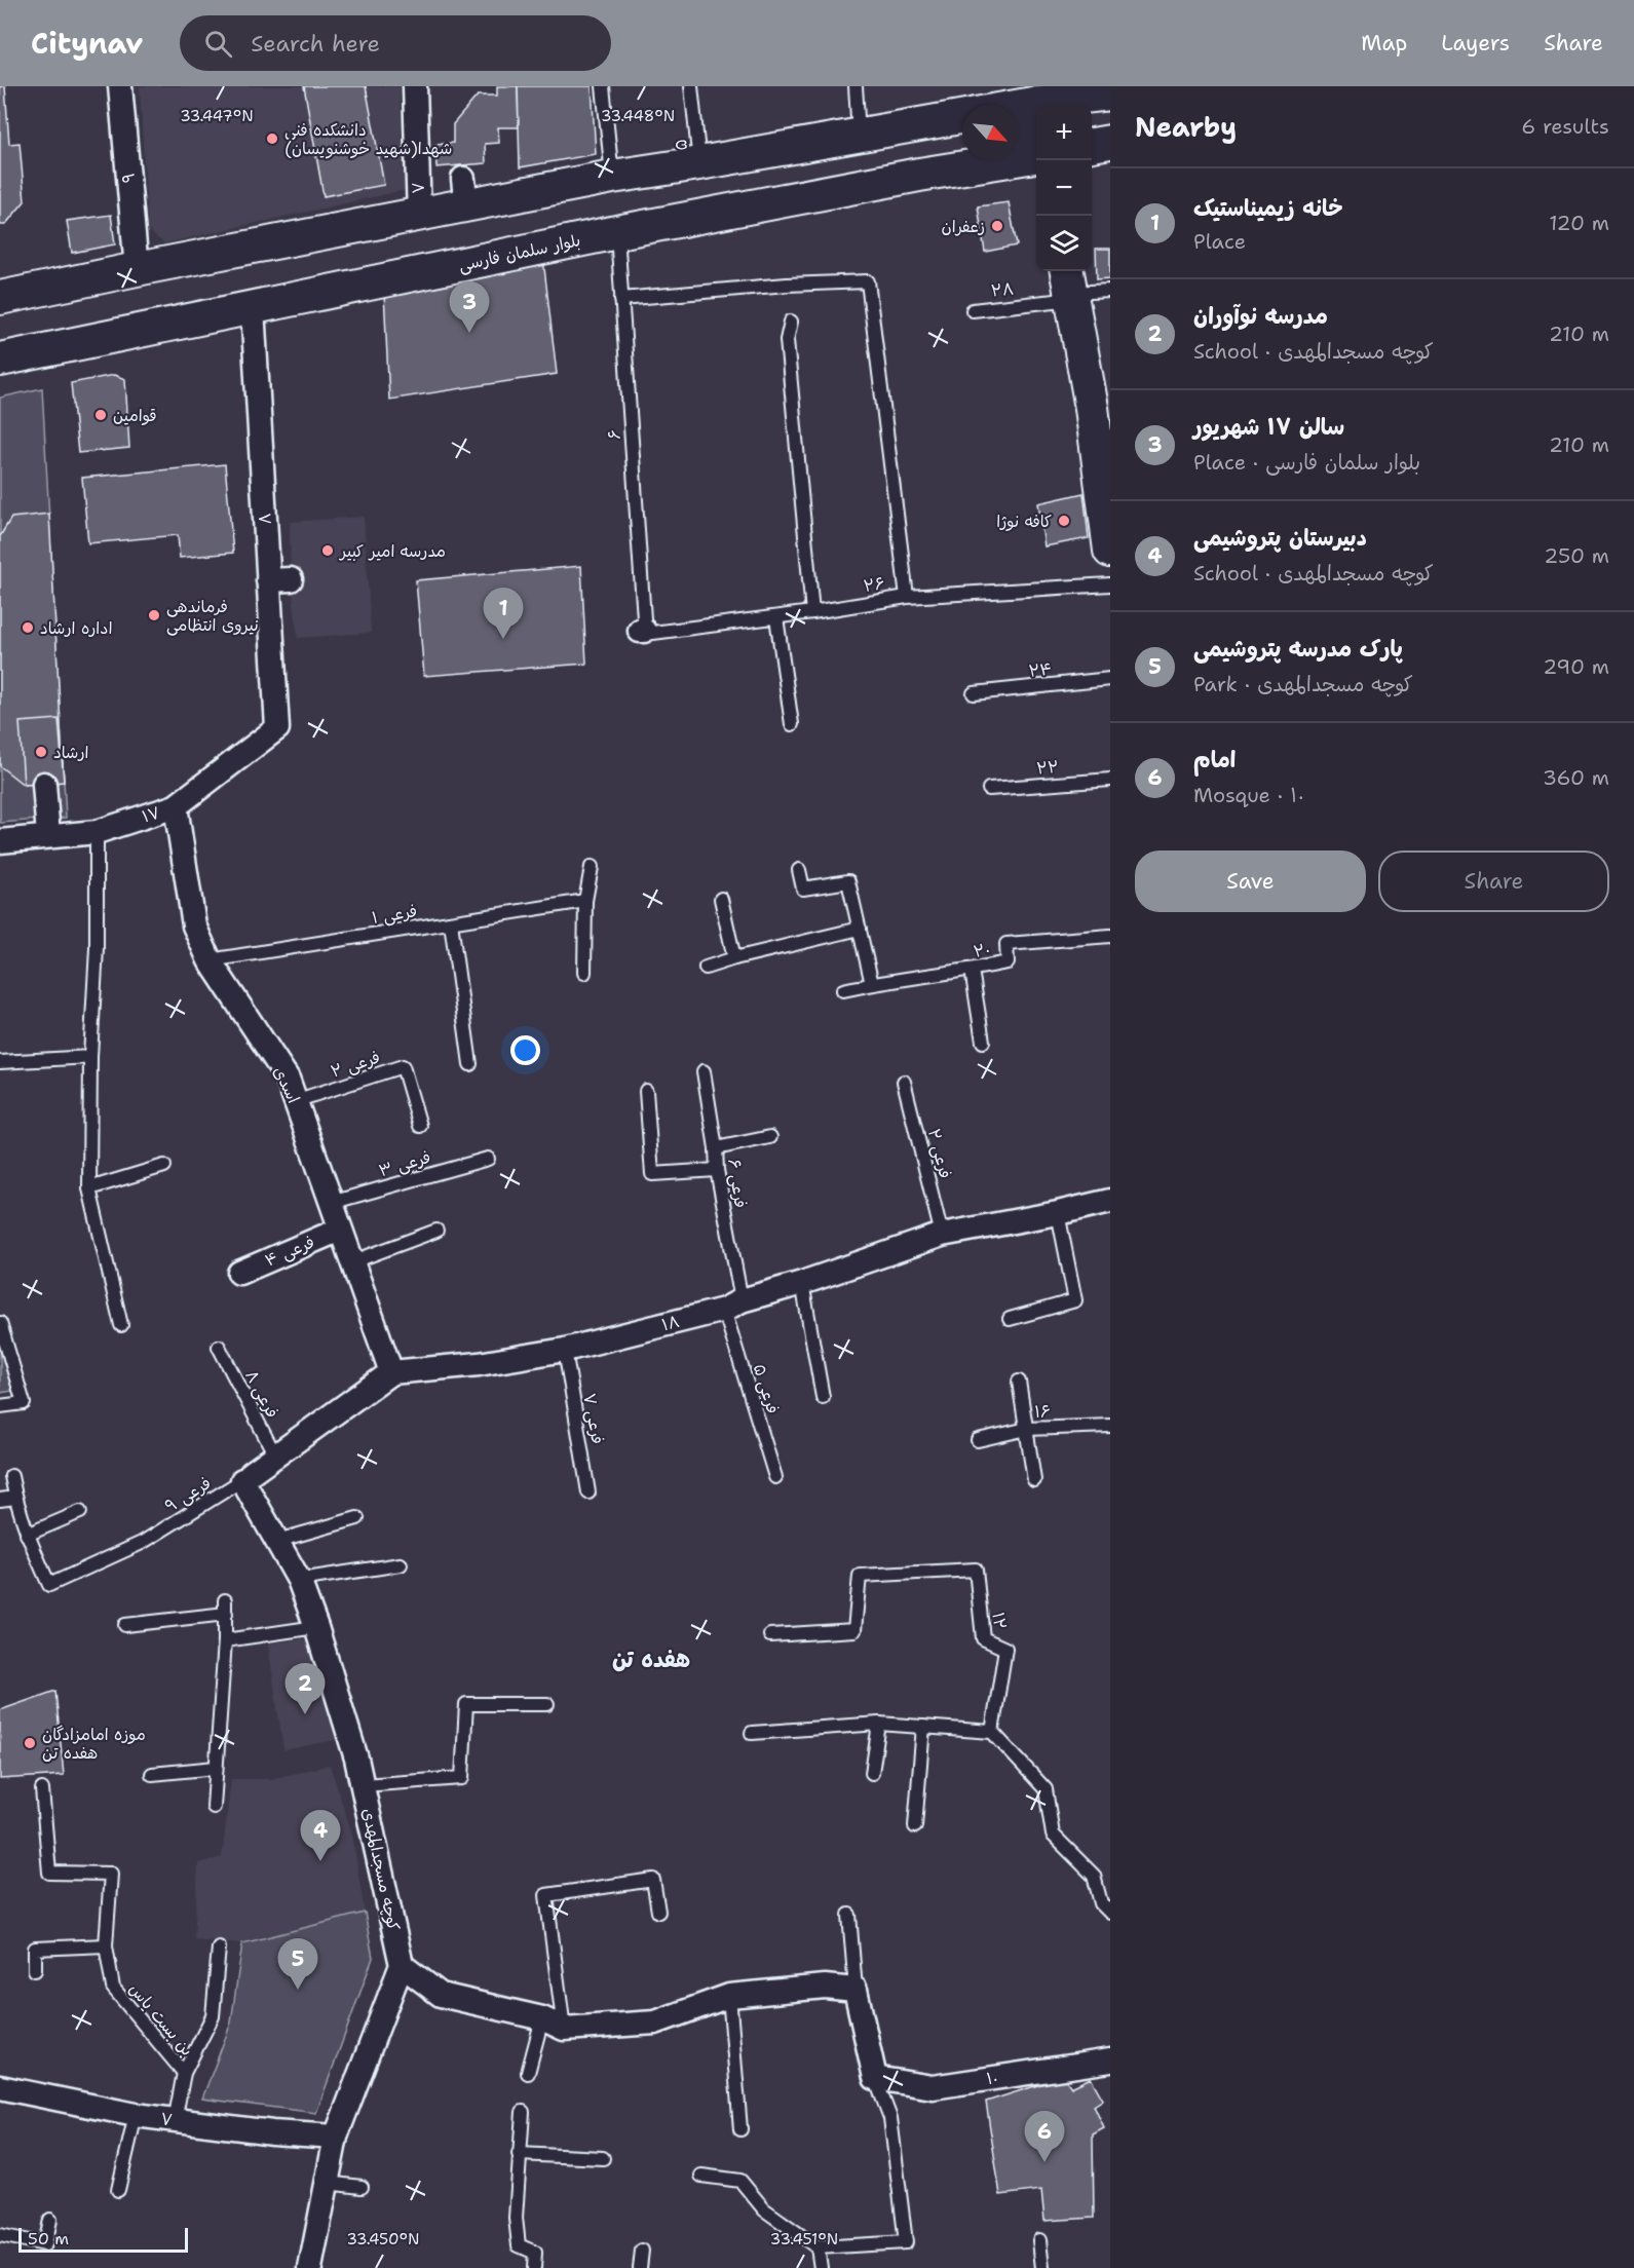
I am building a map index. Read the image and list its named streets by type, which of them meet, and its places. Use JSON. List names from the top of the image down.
{
  "streets": {
    "main road": ["بلوار سلمان فارسی"],
    "street": [
      "۹",
      "۷",
      "۸",
      "۱۷",
      "اسدی",
      "فرعی ۴",
      "۱۸",
      "کوچه مسجدالمهدی",
      "۱۰"
    ],
    "lane": [
      "۵",
      "۲۸",
      "۶",
      "۲۶",
      "۲۴",
      "۲۲",
      "فرعی ۱",
      "۲۰",
      "فرعی ۲",
      "فرعی ۳",
      "فرعی ۶",
      "فرعی ۵",
      "فرعی ۸",
      "۱۶",
      "فرعی ۷",
      "فرعی ۹",
      "۱۲",
      "بن بست یاس"
    ]
  },
  "crossings": [
    ["۷", "بن بست یاس"],
    ["بلوار سلمان فارسی", "۶"],
    ["بلوار سلمان فارسی", "۸"],
    ["۶", "۲۶"],
    ["۸", "۱۷"],
    ["۱۷", "اسدی"],
    ["فرعی ۱", "اسدی"],
    ["فرعی ۲", "اسدی"],
    ["فرعی ۲", "۱۸"],
    ["اسدی", "فرعی ۳"],
    ["اسدی", "فرعی ۴"],
    ["اسدی", "۱۸"],
    ["فرعی ۶", "۱۸"],
    ["فرعی ۶", "فرعی ۵"],
    ["۱۸", "فرعی ۵"],
    ["۱۸", "فرعی ۷"],
    ["فرعی ۹", "کوچه مسجدالمهدی"]
  ],
  "districts": ["هفده تن"],
  "places": [
    "دانشکده فنی شهدا(شهید خوشنویسان)",
    "زعفران",
    "قوامین",
    "کافه نوژا",
    "مدرسه امیر کبیر",
    "فرماندهی نیروی انتظامی",
    "اداره ارشاد",
    "ارشاد",
    "موزه امامزادگان هفده تن"
  ],
  "scale_bar": "50 m",
  "north": "bottom right",
  "page": {
    "header": "Citynav",
    "search": "Search here",
    "nav": ["Map", "Layers", "Share"],
    "heading": ["Nearby", "6 results"],
    "map_buttons": ["+", "−"],
    "list": [
      {
        "mark": "1",
        "name": "خانه زیمیناستیک",
        "note": "Place",
        "value": "120 m"
      },
      {
        "mark": "2",
        "name": "مدرسه نوآوران",
        "note": "School · کوچه مسجدالمهدی",
        "value": "210 m"
      },
      {
        "mark": "3",
        "name": "سالن ۱۷ شهریور",
        "note": "Place · بلوار سلمان فارسی",
        "value": "210 m"
      },
      {
        "mark": "4",
        "name": "دبیرستان پتروشیمی",
        "note": "School · کوچه مسجدالمهدی",
        "value": "250 m"
      },
      {
        "mark": "5",
        "name": "پارک مدرسه پتروشیمی",
        "note": "Park · کوچه مسجدالمهدی",
        "value": "290 m"
      },
      {
        "mark": "6",
        "name": "امام",
        "note": "Mosque · ۱۰",
        "value": "360 m"
      }
    ],
    "pins": [
      "3",
      "1",
      "2",
      "4",
      "5",
      "6"
    ],
    "buttons": ["Save", "Share"],
    "scale": "50 m"
  },
  "coordinates": [
    "33.447°N",
    "33.448°N",
    "33.450°N",
    "33.451°N"
  ]
}
